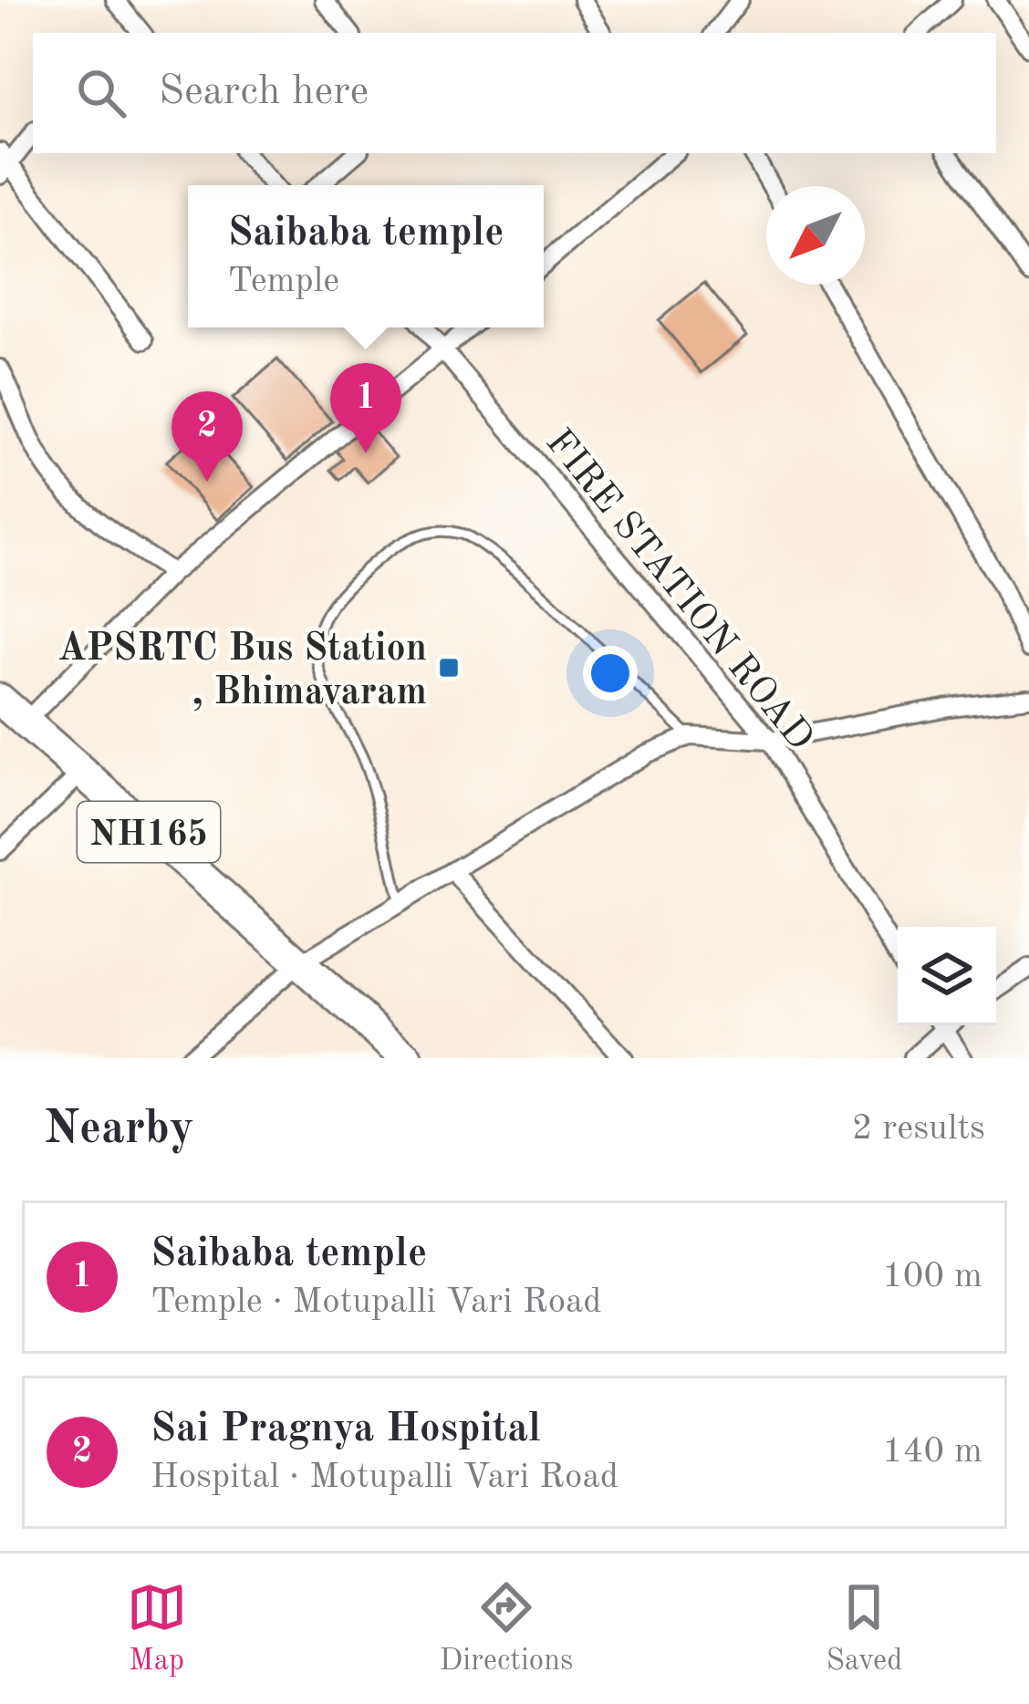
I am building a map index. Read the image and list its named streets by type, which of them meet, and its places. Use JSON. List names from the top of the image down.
{
  "streets": {
    "highway": ["NH165"],
    "street": ["FIRE STATION ROAD"]
  },
  "places": {
    "transit": ["APSRTC Bus Station , Bhimavaram"]
  },
  "north": "bottom left",
  "page": {
    "search": "Search here",
    "popup": ["Saibaba temple", "Temple"],
    "pins": ["1", "2"],
    "heading": ["Nearby", "2 results"],
    "list": [
      {
        "mark": "1",
        "name": "Saibaba temple",
        "note": "Temple · Motupalli Vari Road",
        "value": "100 m"
      },
      {
        "mark": "2",
        "name": "Sai Pragnya Hospital",
        "note": "Hospital · Motupalli Vari Road",
        "value": "140 m"
      }
    ],
    "nav": ["Map", "Directions", "Saved"]
  }
}
